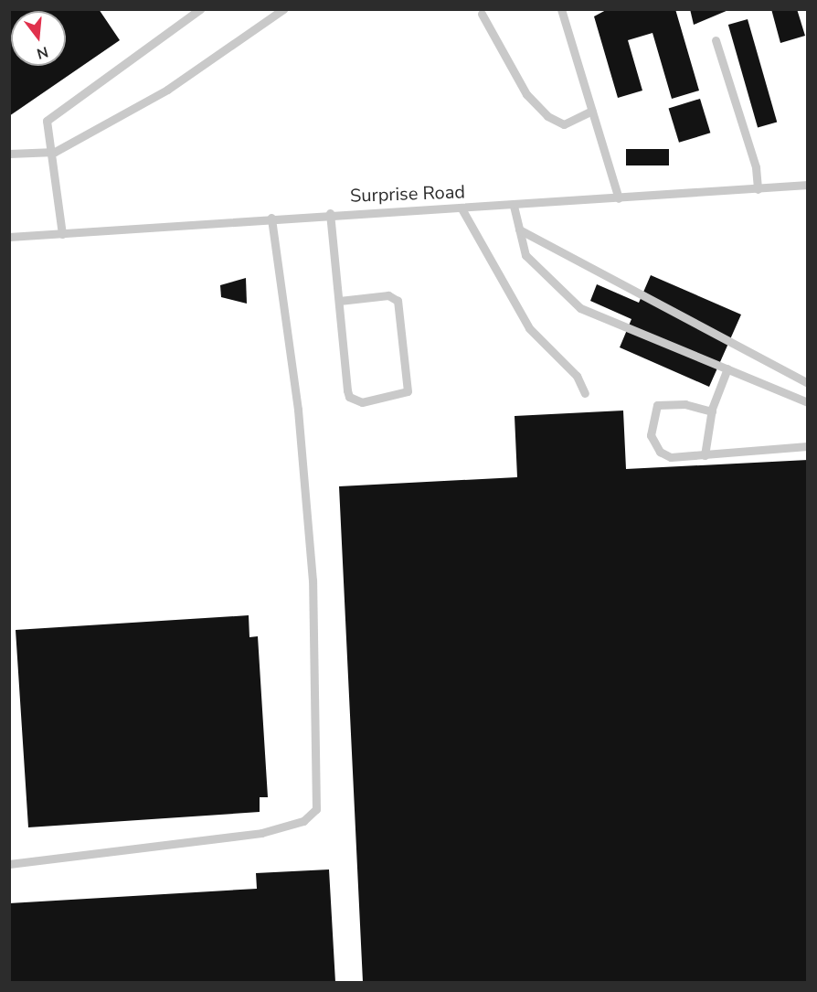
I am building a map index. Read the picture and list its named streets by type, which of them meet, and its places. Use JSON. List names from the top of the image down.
{
  "streets": {
    "lane": ["Surprise Road"]
  },
  "north": "bottom"
}
